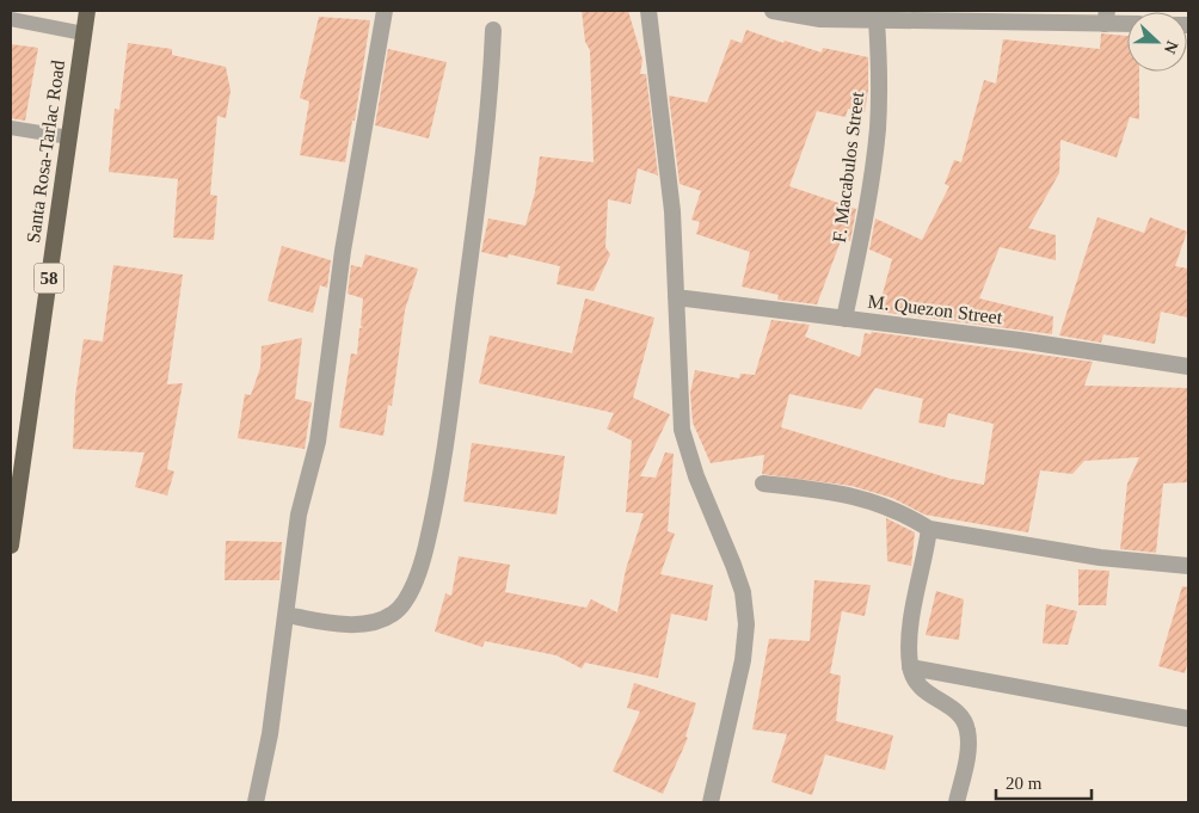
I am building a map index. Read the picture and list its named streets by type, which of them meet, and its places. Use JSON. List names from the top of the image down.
{
  "streets": {
    "highway": ["Santa Rosa-Tarlac Road", "58"],
    "street": ["F. Macabulos Street", "M. Quezon Street"]
  },
  "crossings": [
    ["F. Macabulos Street", "M. Quezon Street"]
  ],
  "scale_bar": "20 m",
  "north": "right"
}
